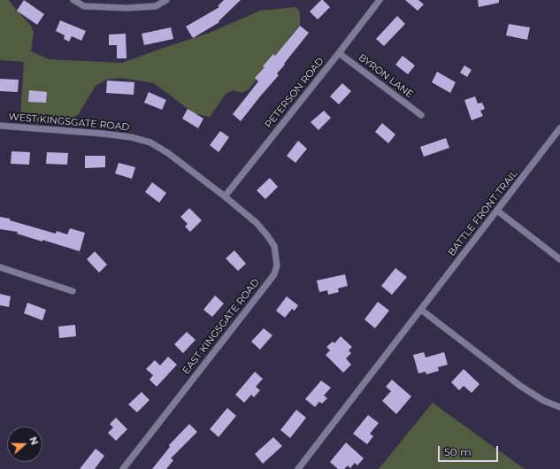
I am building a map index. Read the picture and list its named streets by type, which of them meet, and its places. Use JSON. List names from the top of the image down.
{
  "streets": {
    "street": [
      "BYRON LANE",
      "PETERSON ROAD",
      "WEST KINGSGATE ROAD",
      "BATTLE FRONT TRAIL",
      "EAST KINGSGATE ROAD"
    ]
  },
  "crossings": [
    ["BYRON LANE", "PETERSON ROAD"],
    ["PETERSON ROAD", "WEST KINGSGATE ROAD"],
    ["PETERSON ROAD", "EAST KINGSGATE ROAD"],
    ["WEST KINGSGATE ROAD", "EAST KINGSGATE ROAD"]
  ],
  "scale_bar": "50 m",
  "north": "right"
}
